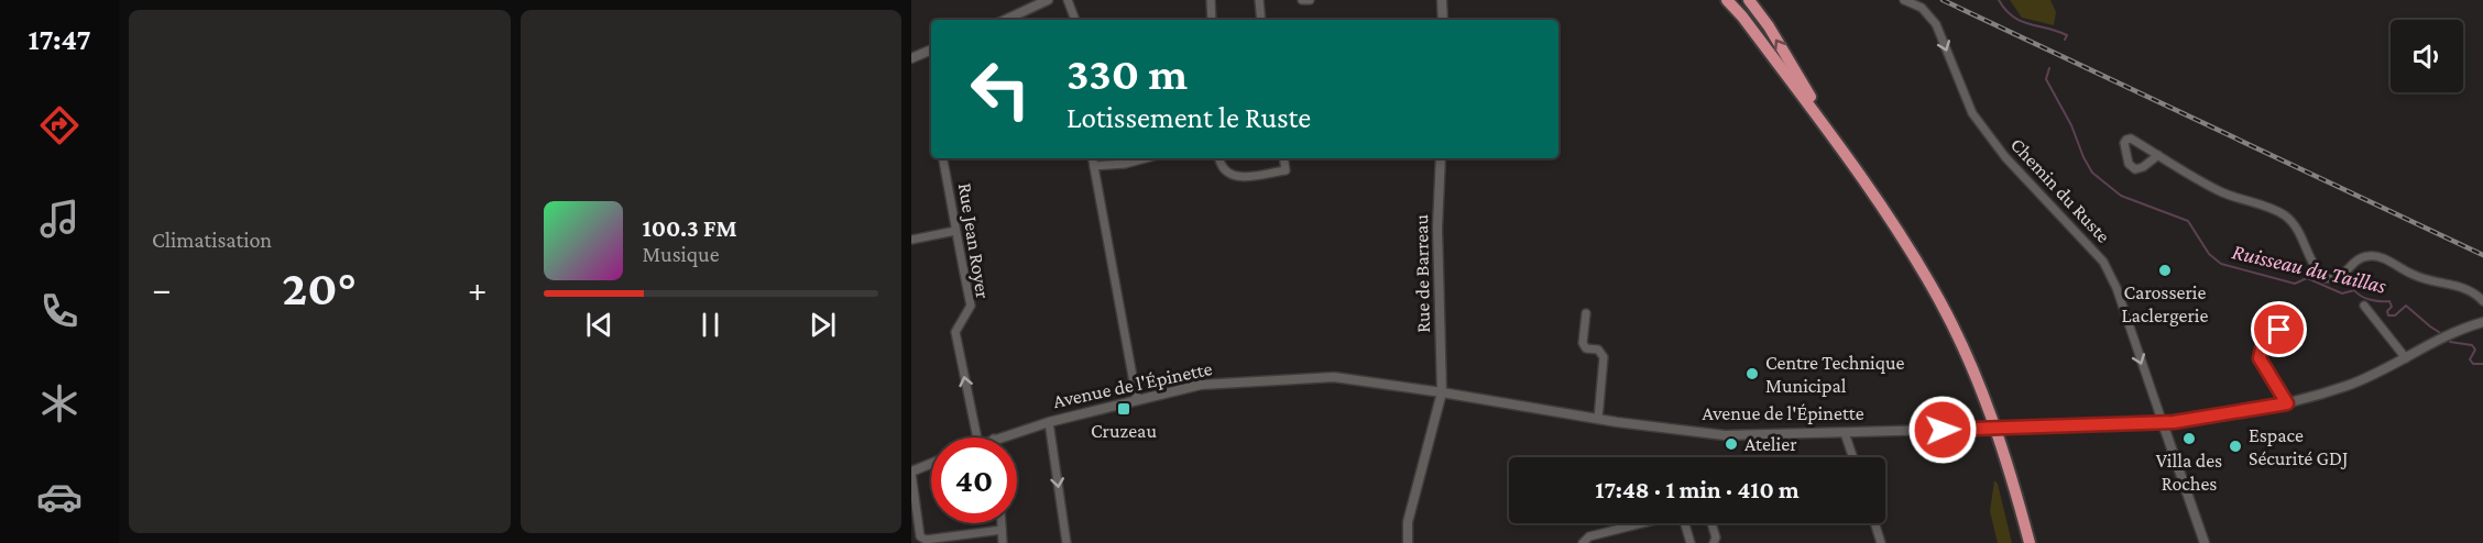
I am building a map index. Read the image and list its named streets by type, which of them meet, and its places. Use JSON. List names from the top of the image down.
{
  "streets": {
    "street": [
      "Chemin du Ruste",
      "Rue Jean Royer",
      "Rue de Barreau",
      "Avenue de l'Épinette"
    ]
  },
  "crossings": [
    ["Chemin du Ruste", "Avenue de l'Épinette"],
    ["Rue de Barreau", "Avenue de l'Épinette"]
  ],
  "one_way": ["Chemin du Ruste", "Rue Jean Royer"],
  "water": ["Ruisseau du Taillas"],
  "places": {
    "other": [
      "Carosserie Laclergerie",
      "Centre Technique Municipal",
      "Villa des Roches",
      "Atelier",
      "Espace Sécurité GDJ"
    ],
    "transit": ["Cruzeau"]
  },
  "page": {
    "tabs": "17:47",
    "tile": "Climatisation",
    "turn": ["330 m", "Lotissement le Ruste"],
    "song": ["100.3 FM", "Musique"],
    "heat": ["−", "20°", "+"],
    "limit": "40",
    "trip": "17:48 · 1 min · 410 m"
  }
}
